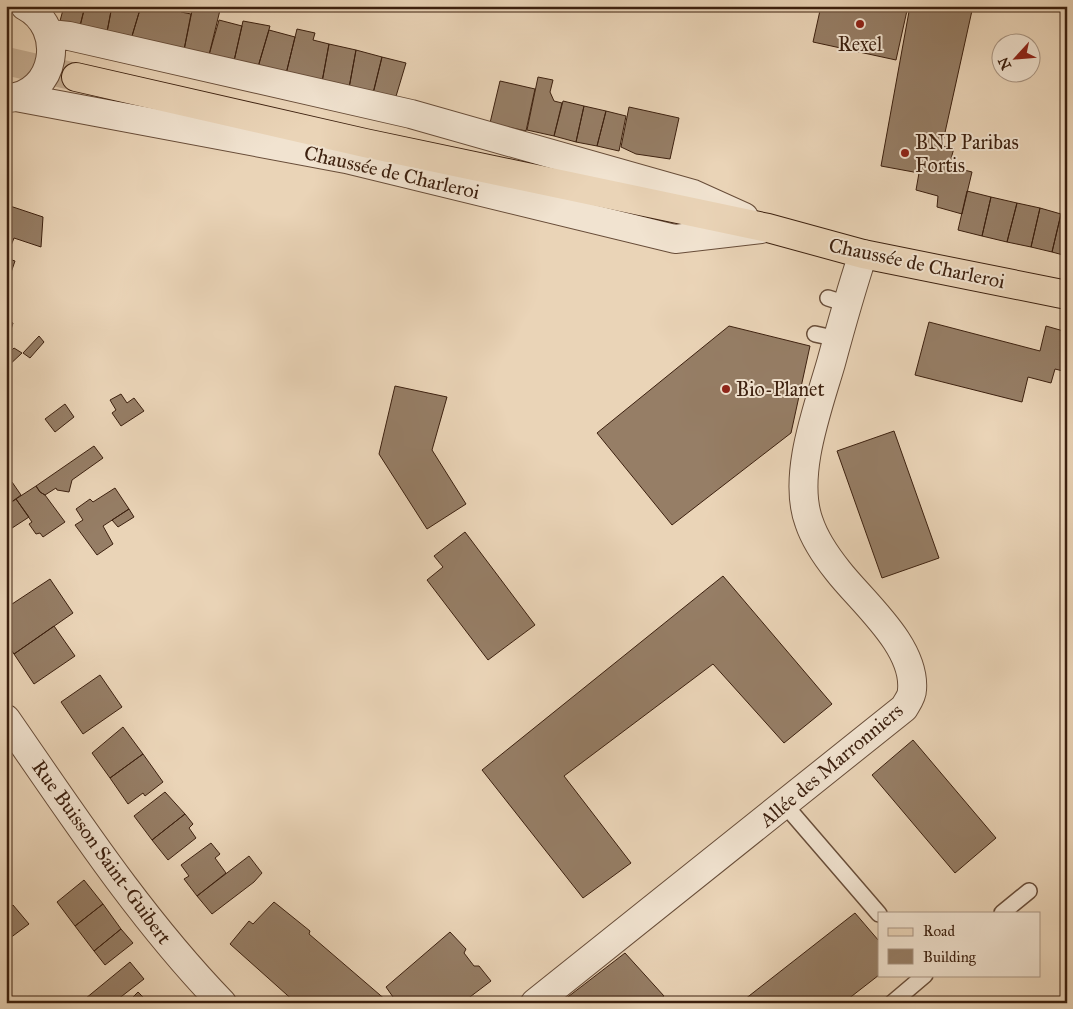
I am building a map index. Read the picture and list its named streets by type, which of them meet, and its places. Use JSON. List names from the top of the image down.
{
  "streets": {
    "main road": ["Chaussée de Charleroi"],
    "street": ["Allée des Marronniers", "Rue Buisson Saint-Guibert"]
  },
  "crossings": [
    ["Chaussée de Charleroi", "Allée des Marronniers"]
  ],
  "places": ["Rexel", "BNP Paribas Fortis", "Bio-Planet"],
  "legend": ["Road", "Building"],
  "north": "bottom left"
}
